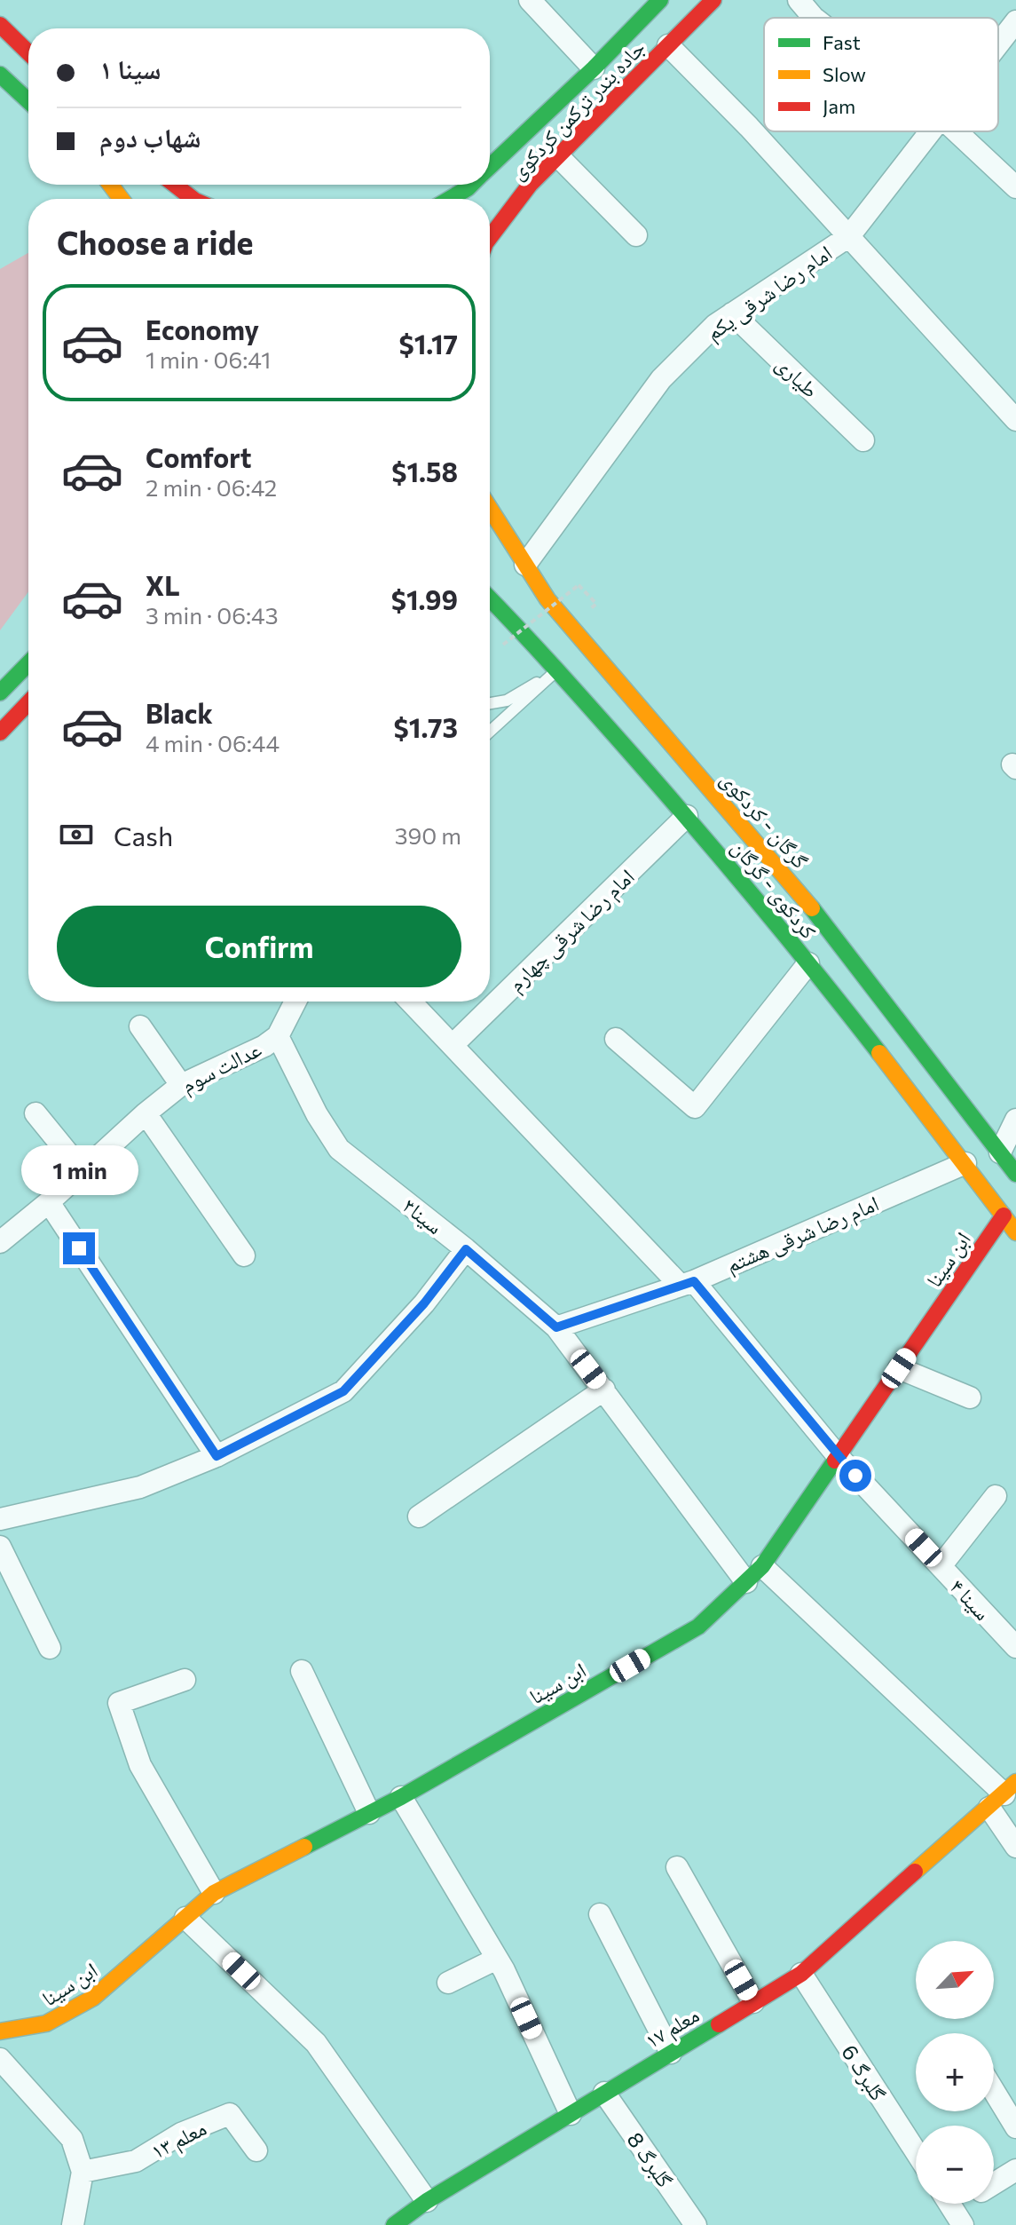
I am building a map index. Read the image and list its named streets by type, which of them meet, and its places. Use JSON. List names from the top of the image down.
{
  "streets": {
    "main road": [
      "جاده بندر ترکمن کردکوی",
      "گرگان - کردکوی",
      "کردکوی - گرگان",
      "ابن سینا",
      "معلم ۱۷"
    ],
    "street": [
      "امام رضا شرقی یکم",
      "طیاری",
      "امام رضا شرقی چهارم",
      "عدالت سوم",
      "سینا۳",
      "امام رضا شرقی هشتم",
      "سینا ۴",
      "گلبرگ 6",
      "معلم ۱۳",
      "گلبرگ 8"
    ]
  },
  "crossings": [
    ["امام رضا شرقی یکم", "طیاری"],
    ["امام رضا شرقی یکم", "گرگان - کردکوی"],
    ["کردکوی - گرگان", "امام رضا شرقی چهارم"],
    ["کردکوی - گرگان", "امام رضا شرقی هشتم"],
    ["کردکوی - گرگان", "ابن سینا"],
    ["امام رضا شرقی چهارم", "سینا ۴"],
    ["عدالت سوم", "سینا۳"],
    ["سینا۳", "امام رضا شرقی هشتم"],
    ["سینا۳", "ابن سینا"],
    ["امام رضا شرقی هشتم", "سینا ۴"],
    ["ابن سینا", "سینا ۴"],
    ["معلم ۱۷", "گلبرگ 6"],
    ["معلم ۱۷", "گلبرگ 8"]
  ],
  "legend": ["Fast", "Slow", "Jam"],
  "north": "top right",
  "page": {
    "banner": ["سینا ۱", "شهاب دوم"],
    "heading": "Choose a ride",
    "list": [
      {
        "name": "Economy",
        "note": "1 min · 06:41",
        "value": "$1.17"
      },
      {
        "name": "Comfort",
        "note": "2 min · 06:42",
        "value": "$1.58"
      },
      {
        "name": "XL",
        "note": "3 min · 06:43",
        "value": "$1.99"
      },
      {
        "name": "Black",
        "note": "4 min · 06:44",
        "value": "$1.73"
      }
    ],
    "pay": ["Cash", "390 m"],
    "buttons": "Confirm",
    "bubble": "1 min",
    "map_buttons": ["+", "−"]
  }
}
